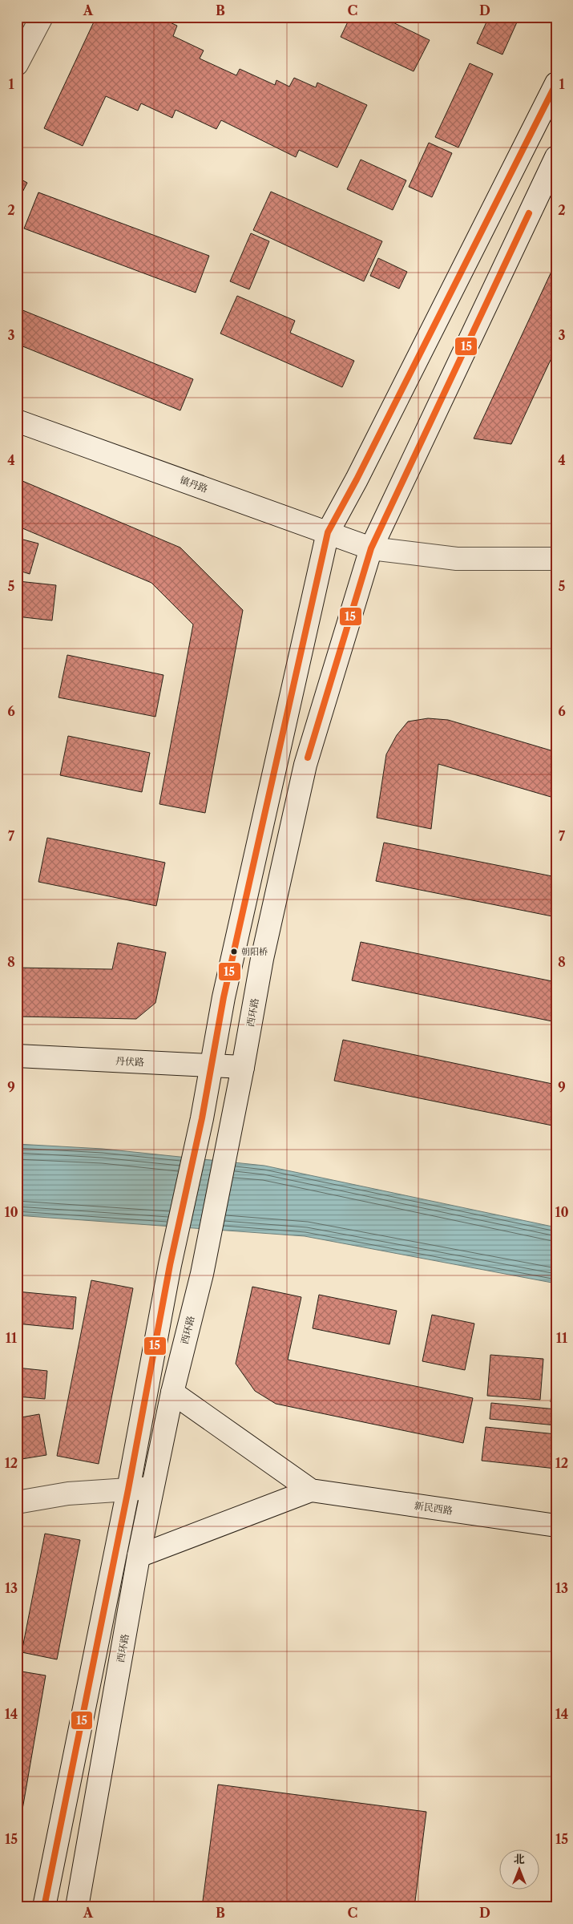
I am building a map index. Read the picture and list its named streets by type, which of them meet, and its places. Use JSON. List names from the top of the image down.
{
  "streets": {
    "street": [
      "镇丹路",
      "西环路",
      "丹伏路",
      "新民西路"
    ]
  },
  "crossings": [
    ["镇丹路", "西环路"],
    ["西环路", "丹伏路"],
    ["西环路", "新民西路"]
  ],
  "places": ["朝阳桥"],
  "lines": ["transit line 15"],
  "north": "top",
  "grid": {
    "columns": [
      "A",
      "B",
      "C",
      "D"
    ],
    "rows": [
      "1",
      "2",
      "3",
      "4",
      "5",
      "6",
      "7",
      "8",
      "9",
      "10",
      "11",
      "12",
      "13",
      "14",
      "15"
    ]
  }
}
